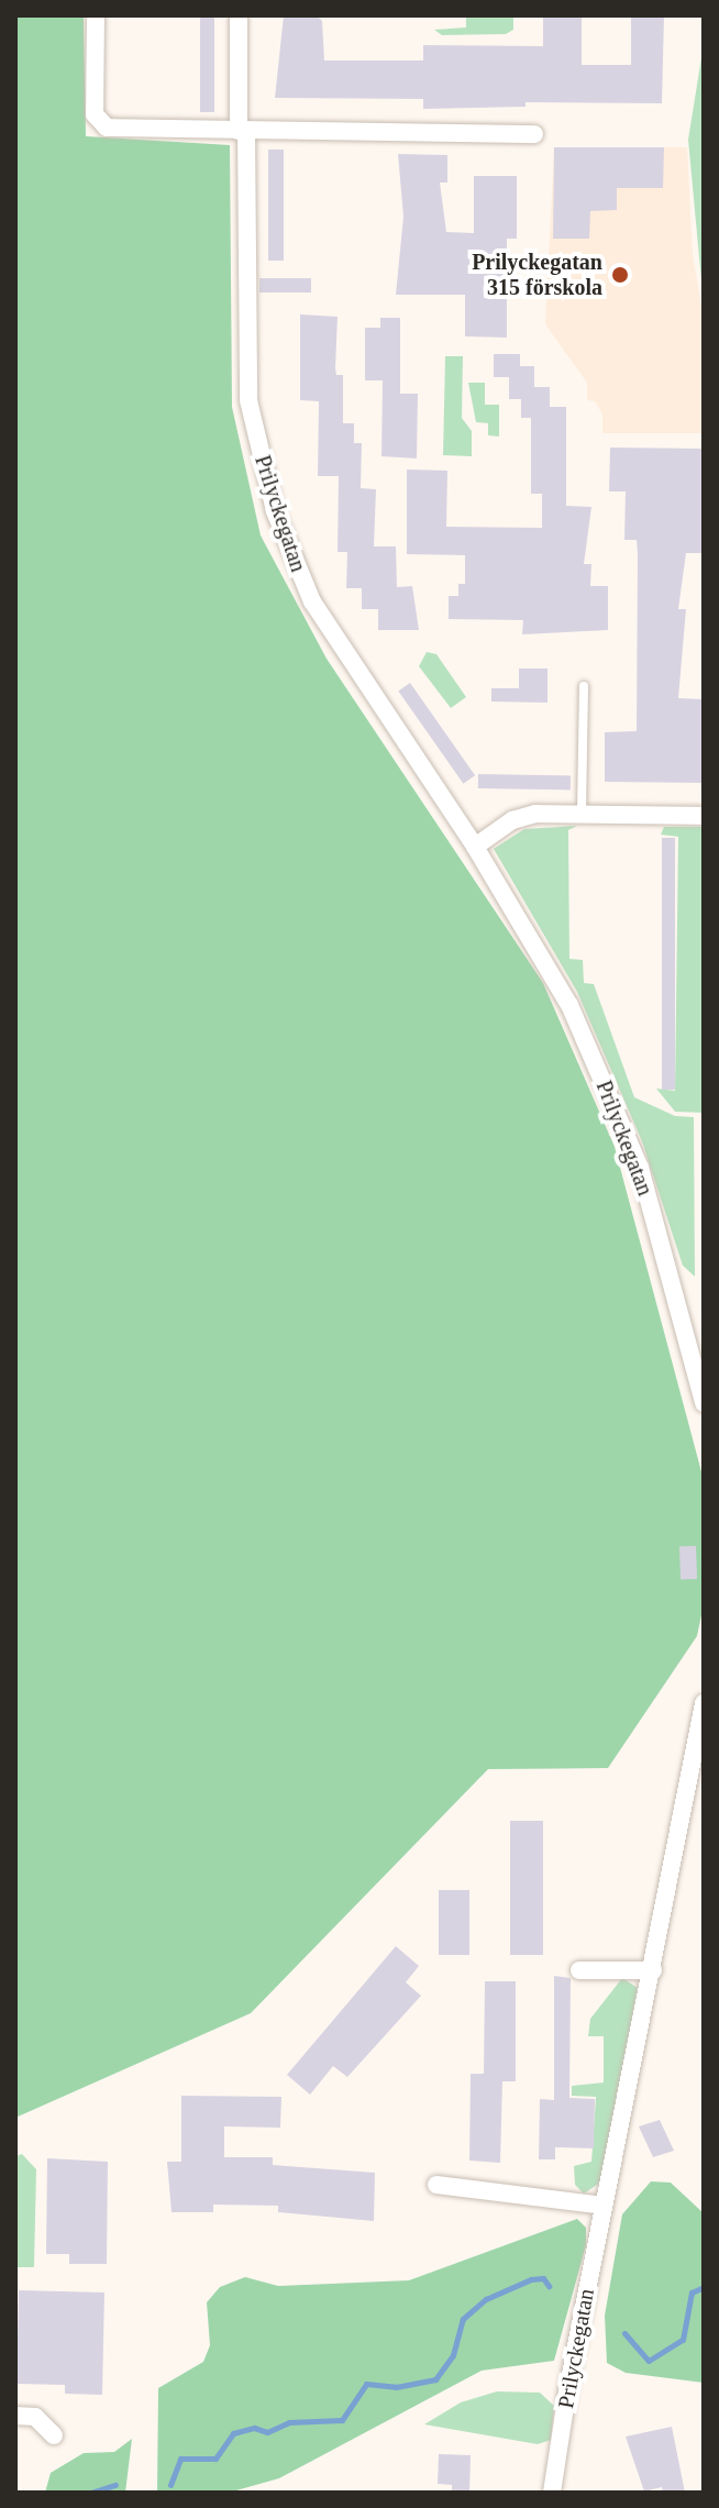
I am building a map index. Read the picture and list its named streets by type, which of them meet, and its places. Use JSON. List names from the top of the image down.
{
  "streets": {
    "street": ["Prilyckegatan"]
  },
  "places": ["Prilyckegatan 315 förskola"]
}
